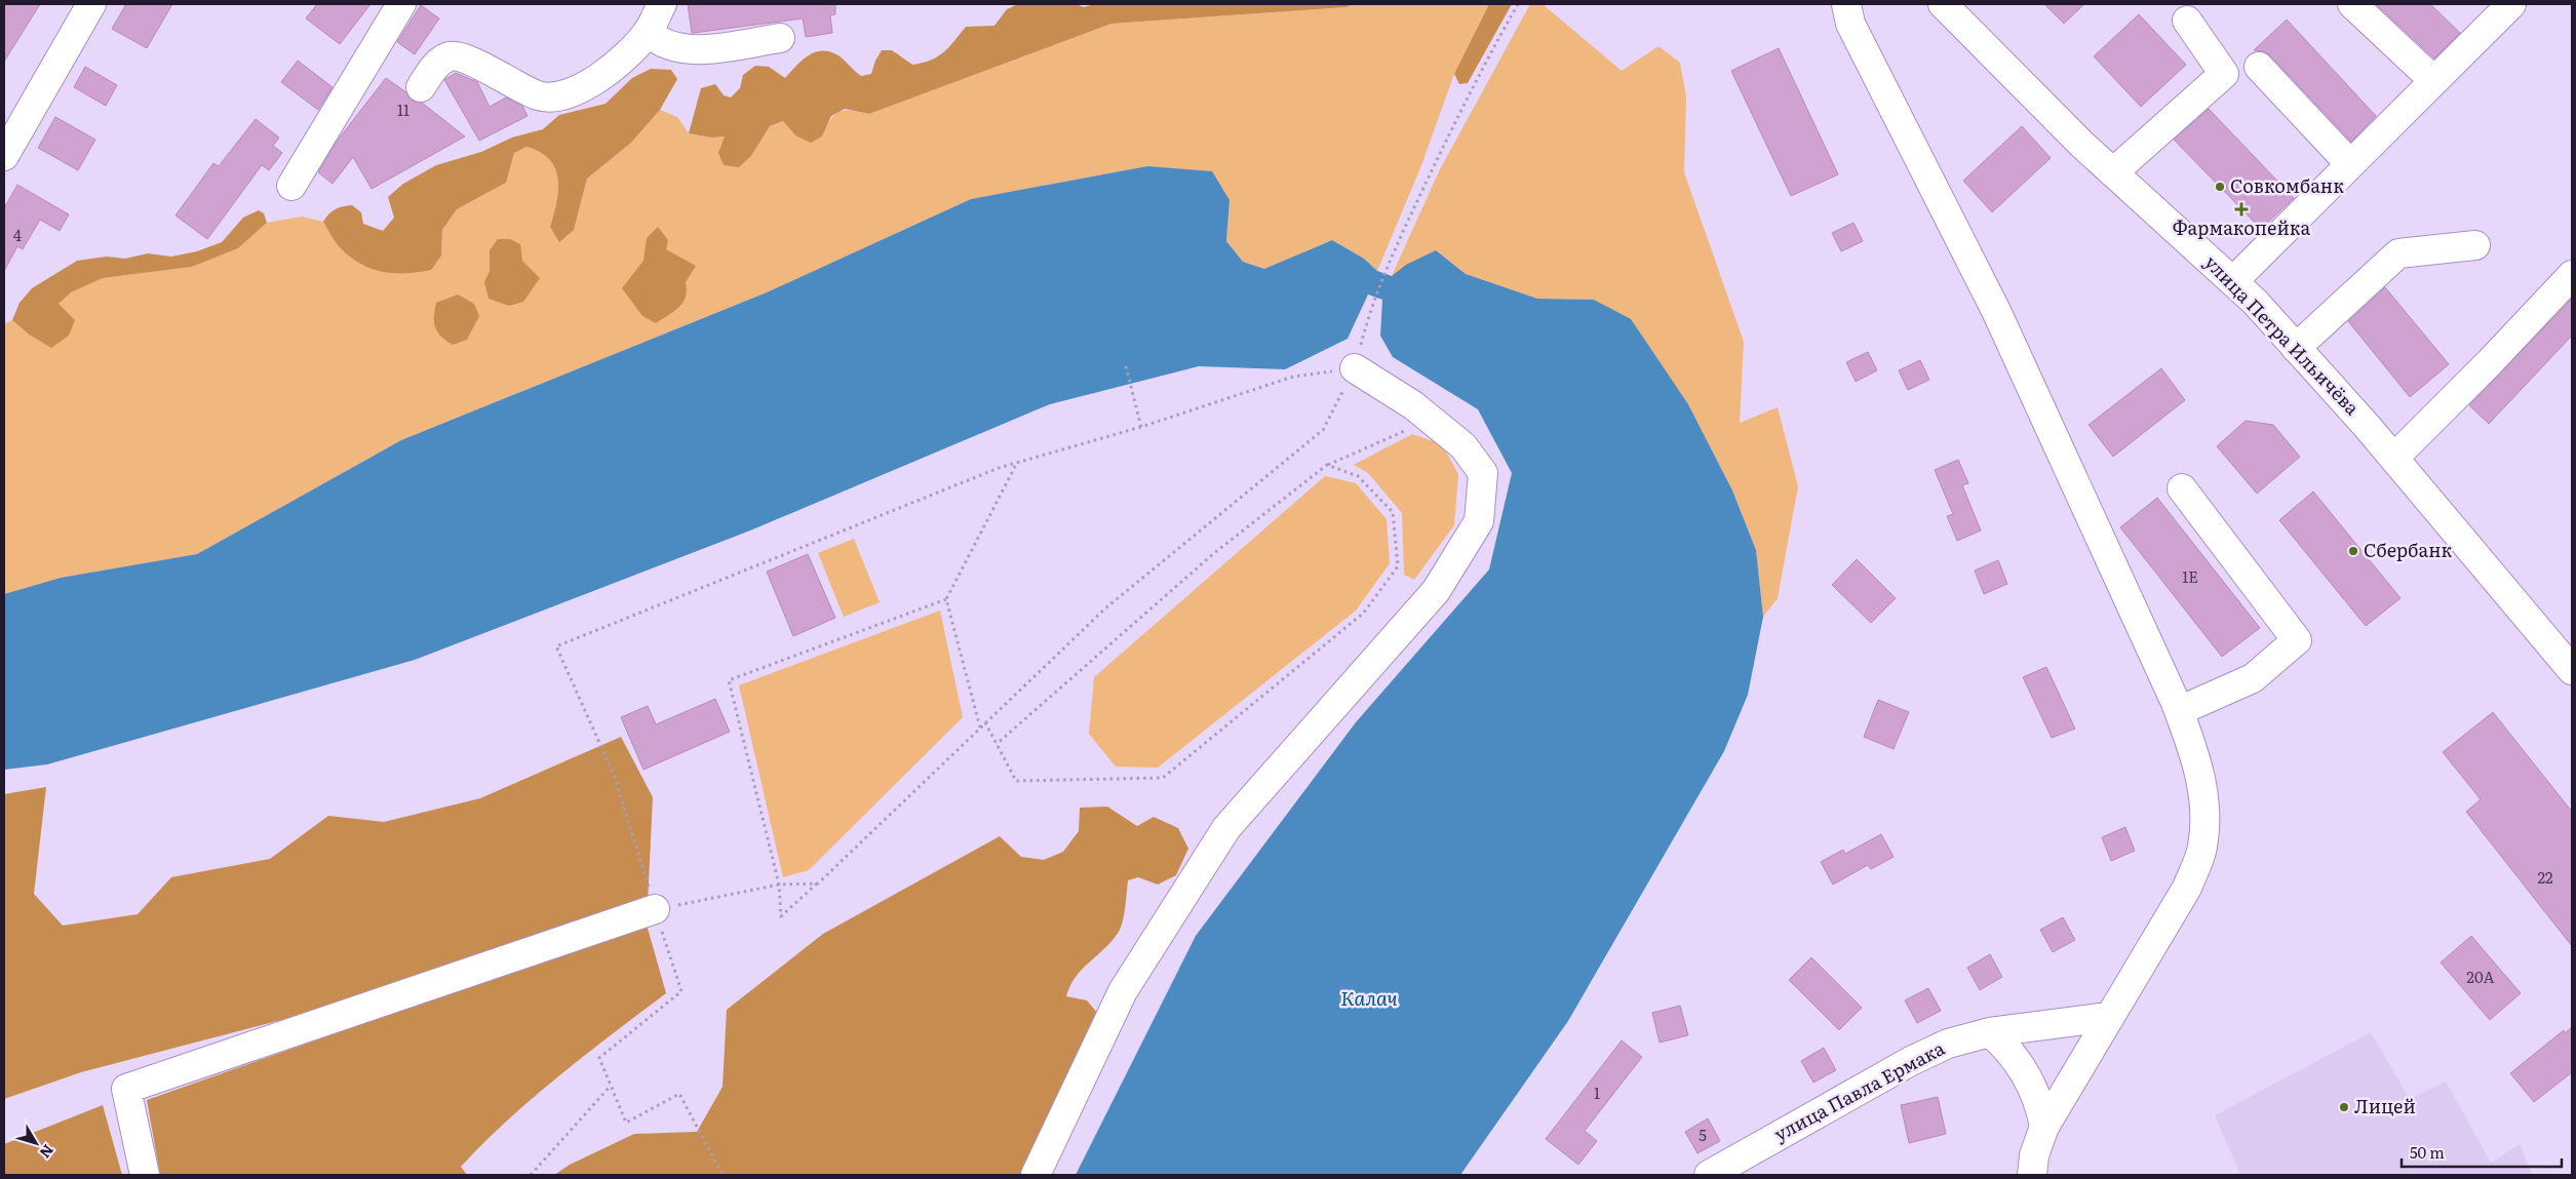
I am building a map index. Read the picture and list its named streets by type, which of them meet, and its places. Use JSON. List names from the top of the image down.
{
  "streets": {
    "street": ["улица Петра Ильичёва", "улица Павла Ермака"]
  },
  "water": ["Калач"],
  "places": {
    "other": ["Совкомбанк", "Сбербанк", "Лицей"],
    "health": ["Фармакопейка"]
  },
  "house_numbers": [
    "11",
    "4",
    "1Е",
    "22",
    "20А",
    "1",
    "5"
  ],
  "scale_bar": "50 m",
  "north": "bottom right"
}
